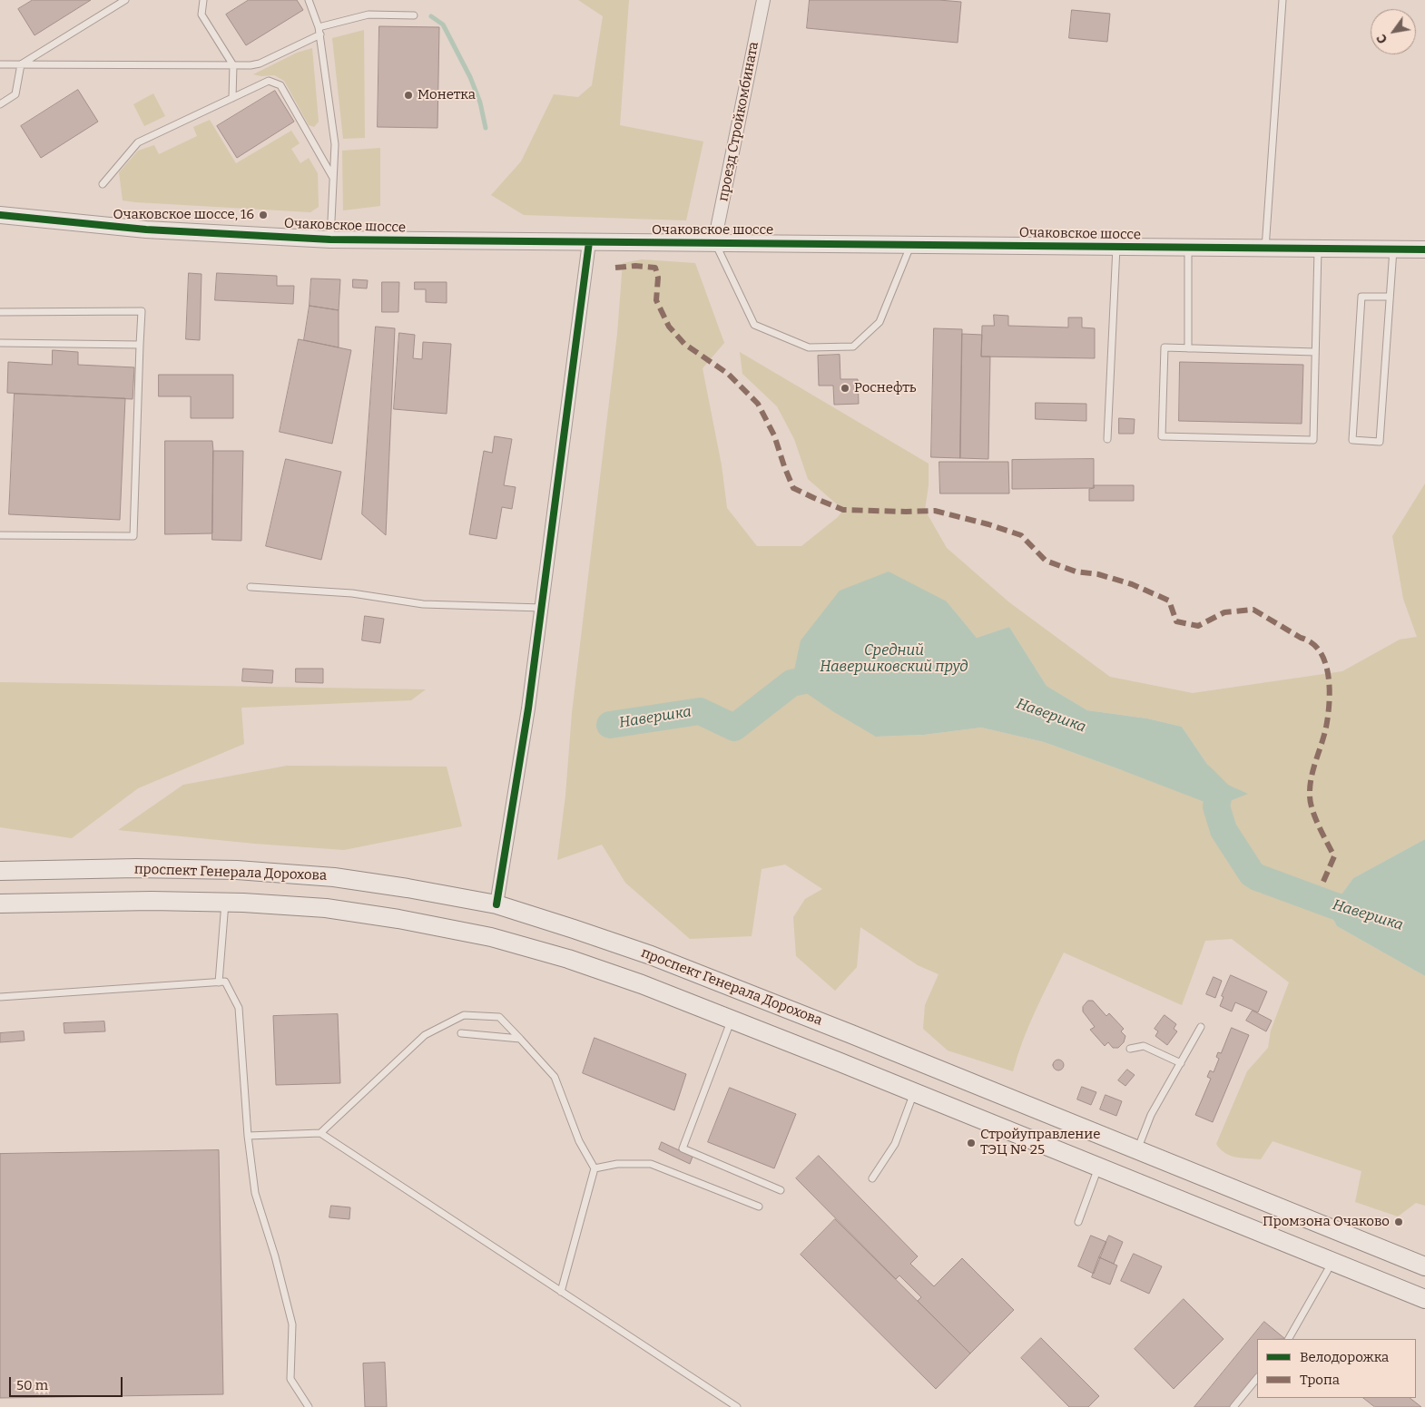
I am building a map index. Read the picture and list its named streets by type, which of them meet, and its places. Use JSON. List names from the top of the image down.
{
  "streets": {
    "main road": ["проспект Генерала Дорохова"],
    "street": ["проезд Стройкомбината", "Очаковское шоссе"]
  },
  "crossings": [
    ["проезд Стройкомбината", "Очаковское шоссе"]
  ],
  "water": ["Средний Навершковский пруд", "Навершка"],
  "places": [
    "Монетка",
    "Очаковское шоссе, 16",
    "Роснефть",
    "Стройуправление ТЭЦ № 25",
    "Промзона Очаково"
  ],
  "legend": ["Велодорожка", "Тропа"],
  "scale_bar": "50 m",
  "north": "bottom left"
}
